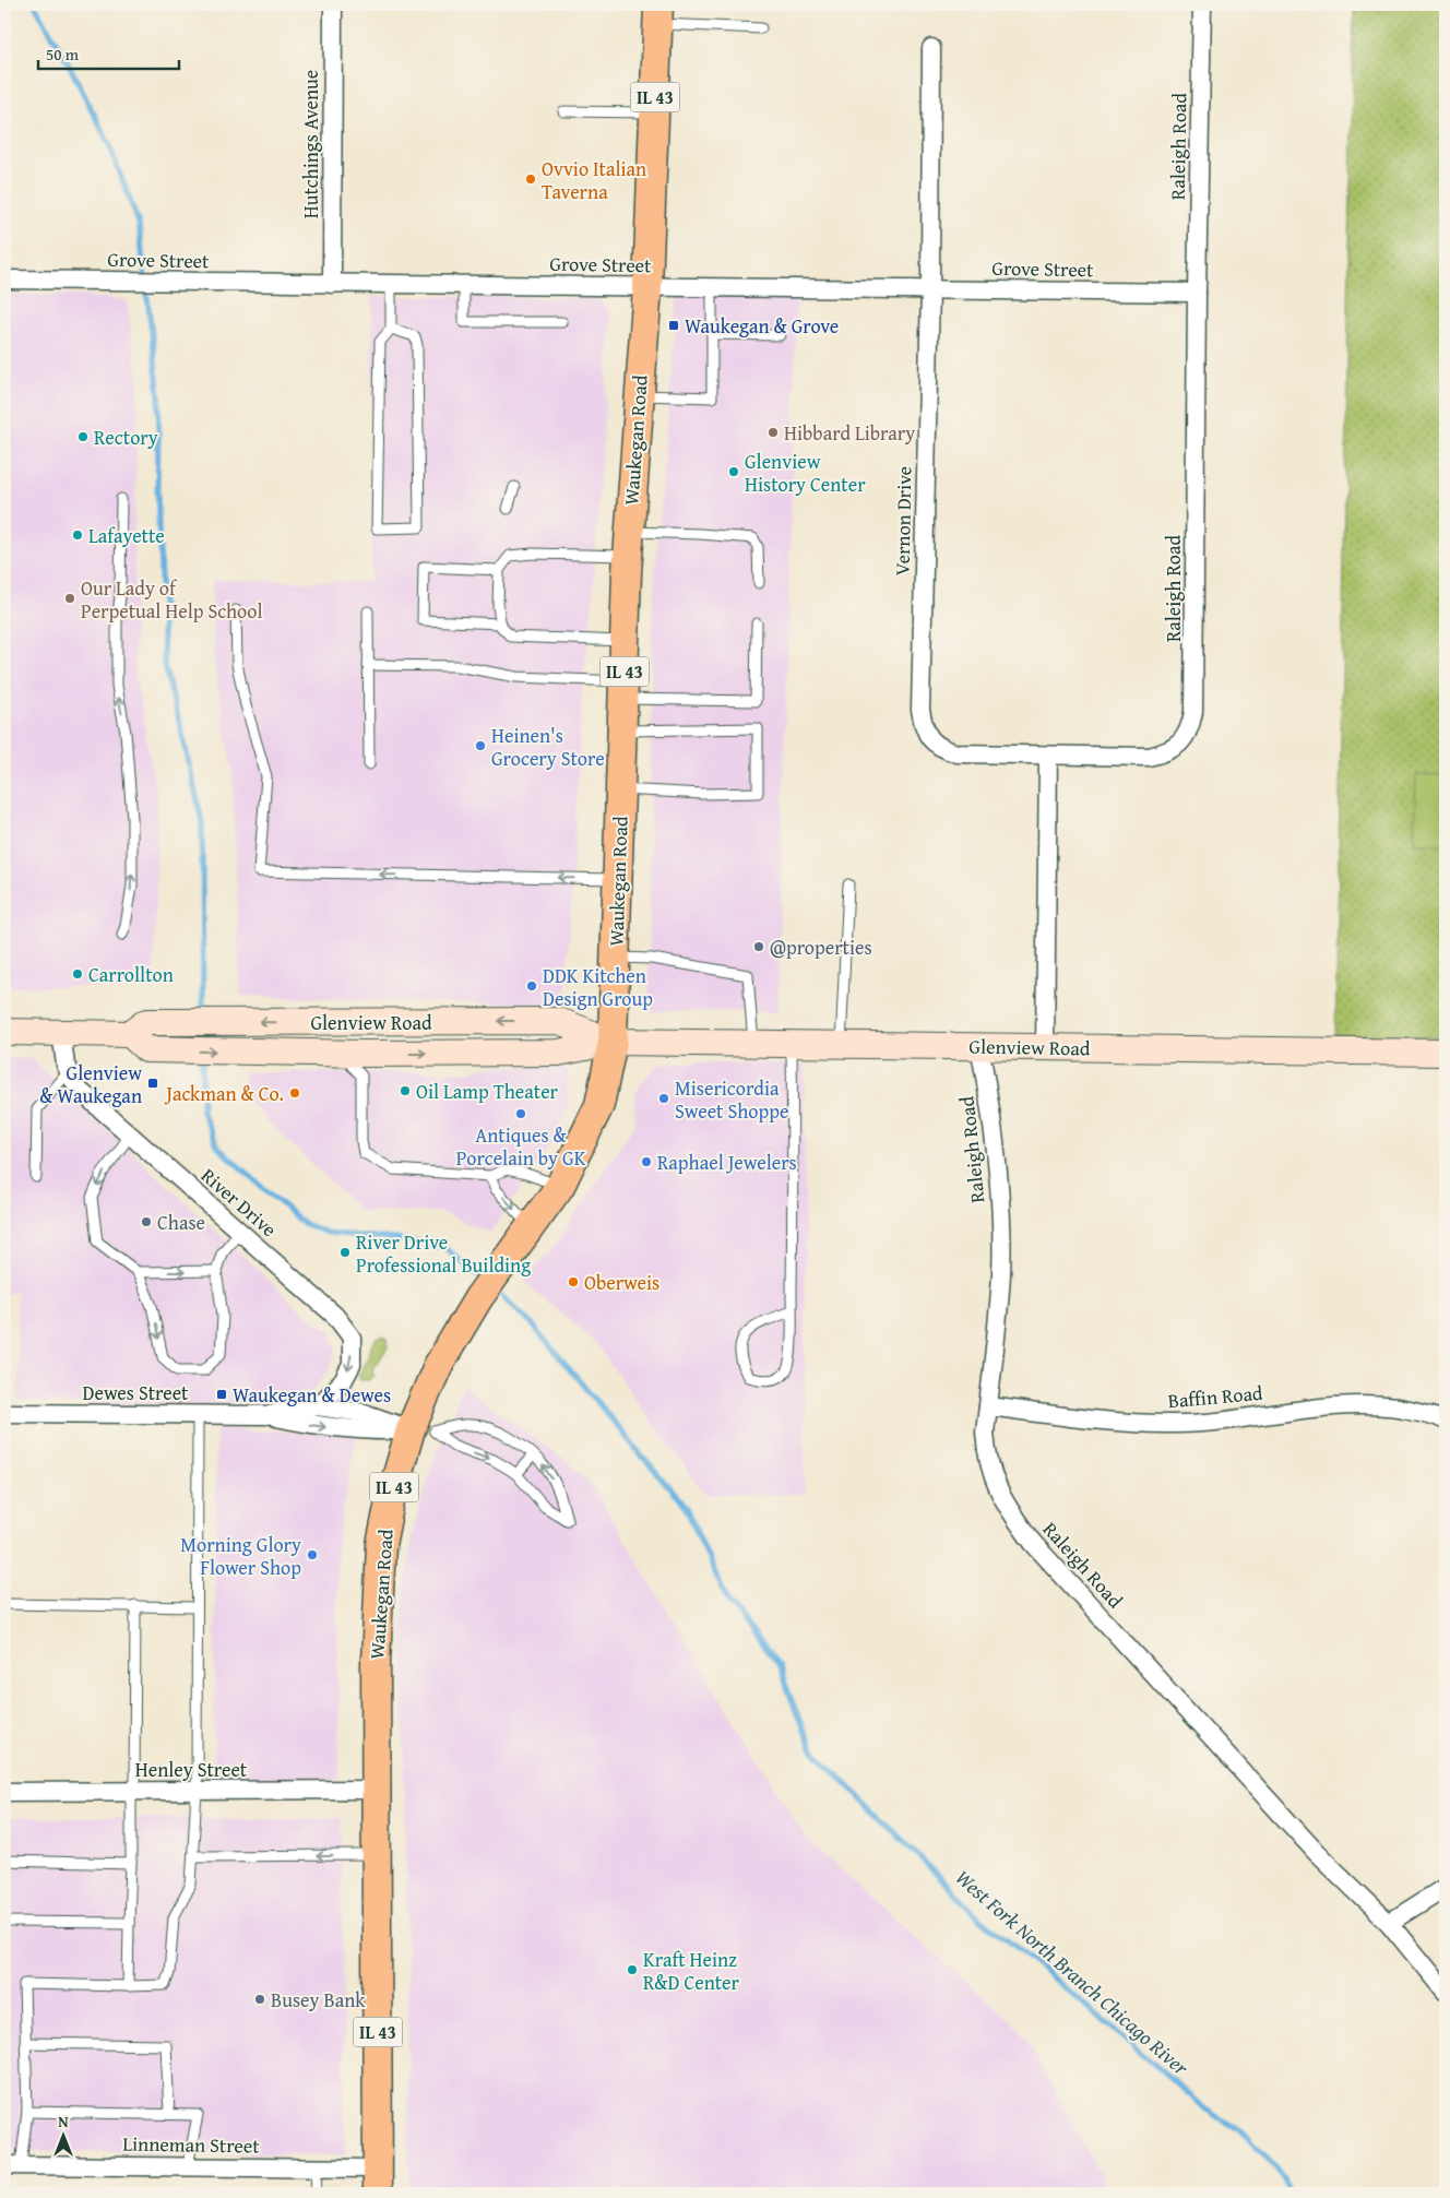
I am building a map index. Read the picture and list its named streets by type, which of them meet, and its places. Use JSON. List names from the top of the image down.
{
  "streets": {
    "main road": ["IL 43", "Waukegan Road", "Glenview Road"],
    "street": [
      "Hutchings Avenue",
      "Raleigh Road",
      "Grove Street",
      "Vernon Drive",
      "River Drive",
      "Dewes Street",
      "Baffin Road",
      "Henley Street",
      "Linneman Street"
    ]
  },
  "crossings": [
    ["Hutchings Avenue", "Grove Street"],
    ["Raleigh Road", "Grove Street"],
    ["Raleigh Road", "Vernon Drive"],
    ["Raleigh Road", "Glenview Road"],
    ["Raleigh Road", "Baffin Road"],
    ["Grove Street", "Waukegan Road"],
    ["Grove Street", "Vernon Drive"],
    ["Waukegan Road", "Glenview Road"],
    ["Waukegan Road", "Dewes Street"],
    ["Waukegan Road", "Henley Street"],
    ["Waukegan Road", "Linneman Street"],
    ["Glenview Road", "River Drive"],
    ["River Drive", "Dewes Street"]
  ],
  "one_way": ["River Drive"],
  "water": ["West Fork North Branch Chicago River"],
  "places": {
    "other": [
      "Ovvio Italian Taverna",
      "Hibbard Library",
      "Rectory",
      "Glenview History Center",
      "Lafayette",
      "Our Lady of Perpetual Help School",
      "Heinen's Grocery Store",
      "@properties",
      "Carrollton",
      "DDK Kitchen Design Group",
      "Oil Lamp Theater",
      "Jackman & Co.",
      "Misericordia Sweet Shoppe",
      "Antiques & Porcelain by GK",
      "Raphael Jewelers",
      "Chase",
      "River Drive Professional Building",
      "Oberweis",
      "Morning Glory Flower Shop",
      "Kraft Heinz R&D Center",
      "Busey Bank"
    ],
    "transit": ["Waukegan & Grove", "Glenview & Waukegan", "Waukegan & Dewes"]
  },
  "scale_bar": "50 m",
  "north": "top"
}
